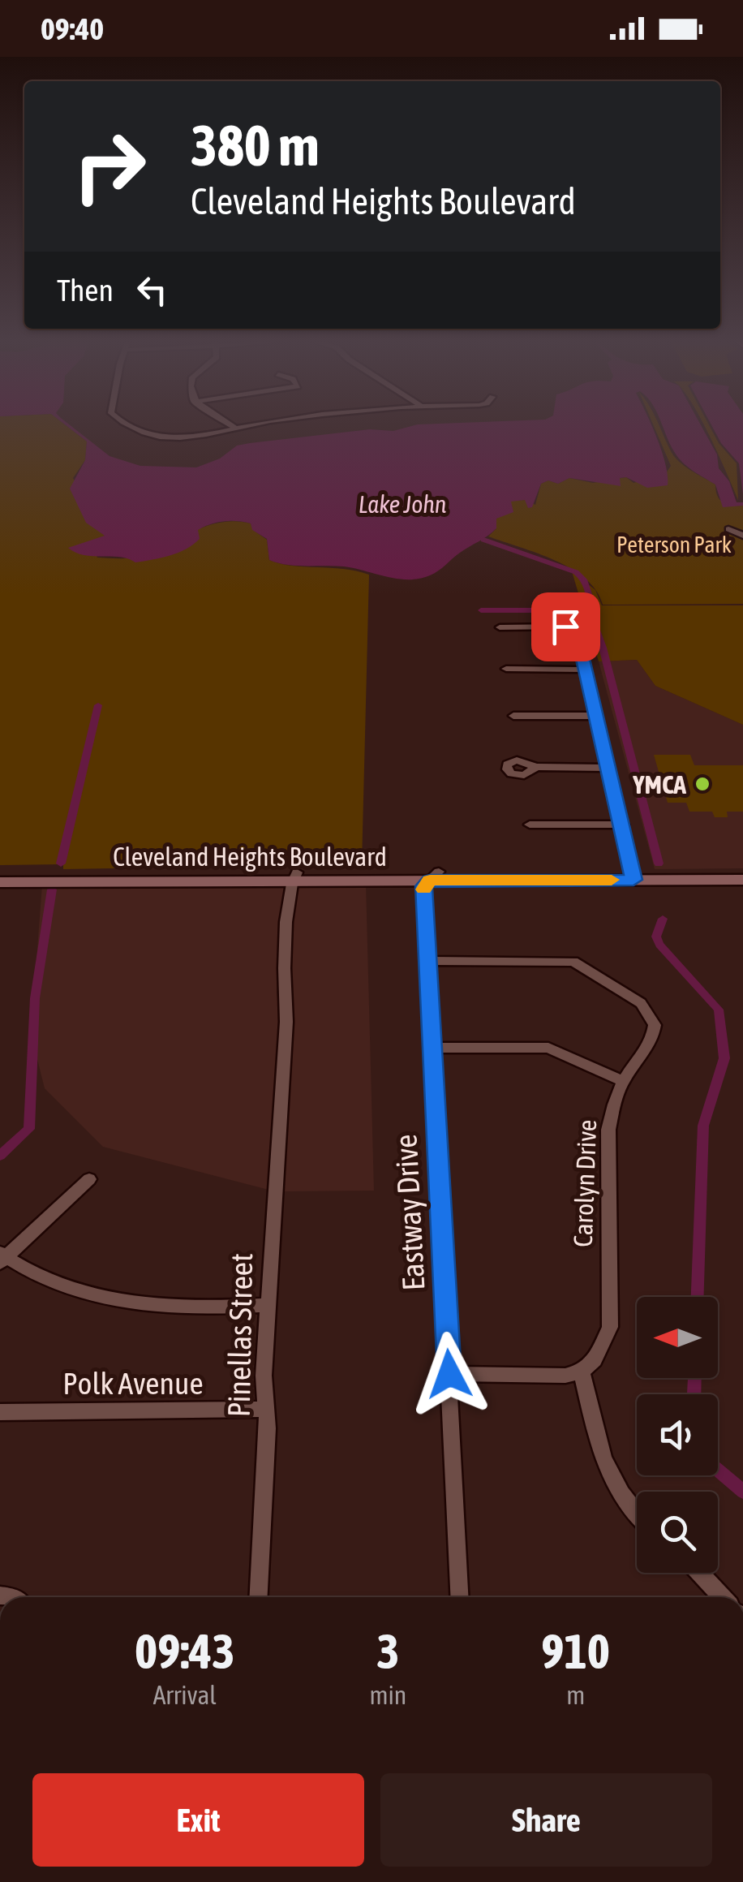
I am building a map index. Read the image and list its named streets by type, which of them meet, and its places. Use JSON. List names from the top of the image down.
{
  "streets": {
    "street": [
      "Cleveland Heights Boulevard",
      "Carolyn Drive",
      "Eastway Drive",
      "Pinellas Street",
      "Polk Avenue"
    ]
  },
  "crossings": [
    ["Cleveland Heights Boulevard", "Eastway Drive"],
    ["Cleveland Heights Boulevard", "Pinellas Street"],
    ["Carolyn Drive", "Eastway Drive"],
    ["Pinellas Street", "Polk Avenue"]
  ],
  "water": ["Lake John"],
  "parks": ["Peterson Park"],
  "places": ["YMCA"],
  "north": "left",
  "page": {
    "status": "09:40",
    "turn": ["380 m", "Cleveland Heights Boulevard"],
    "then": "Then",
    "eta": [
      "09:43",
      "Arrival",
      "3",
      "min",
      "910",
      "m"
    ],
    "buttons": ["Exit", "Share"]
  }
}
